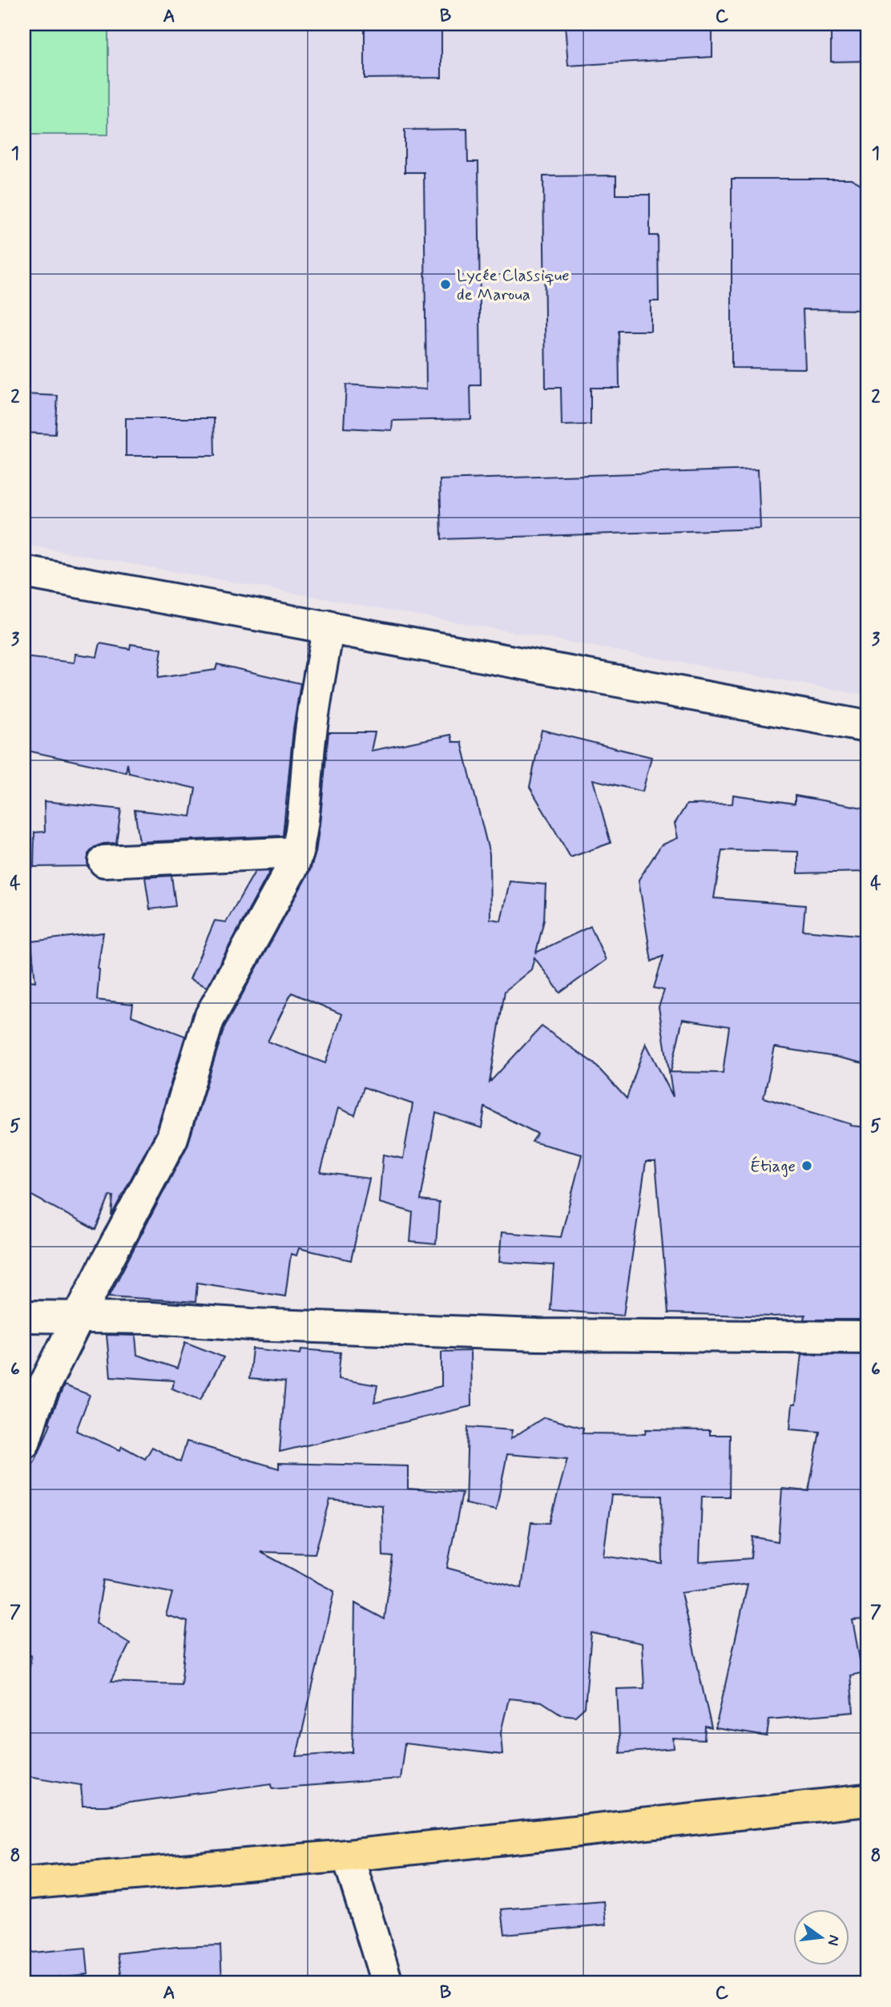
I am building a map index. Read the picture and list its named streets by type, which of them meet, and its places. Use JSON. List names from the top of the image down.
{
  "places": ["Lycée Classique de Maroua", "Étiage"],
  "north": "right",
  "grid": {
    "columns": ["A", "B", "C"],
    "rows": [
      "1",
      "2",
      "3",
      "4",
      "5",
      "6",
      "7",
      "8"
    ]
  }
}
